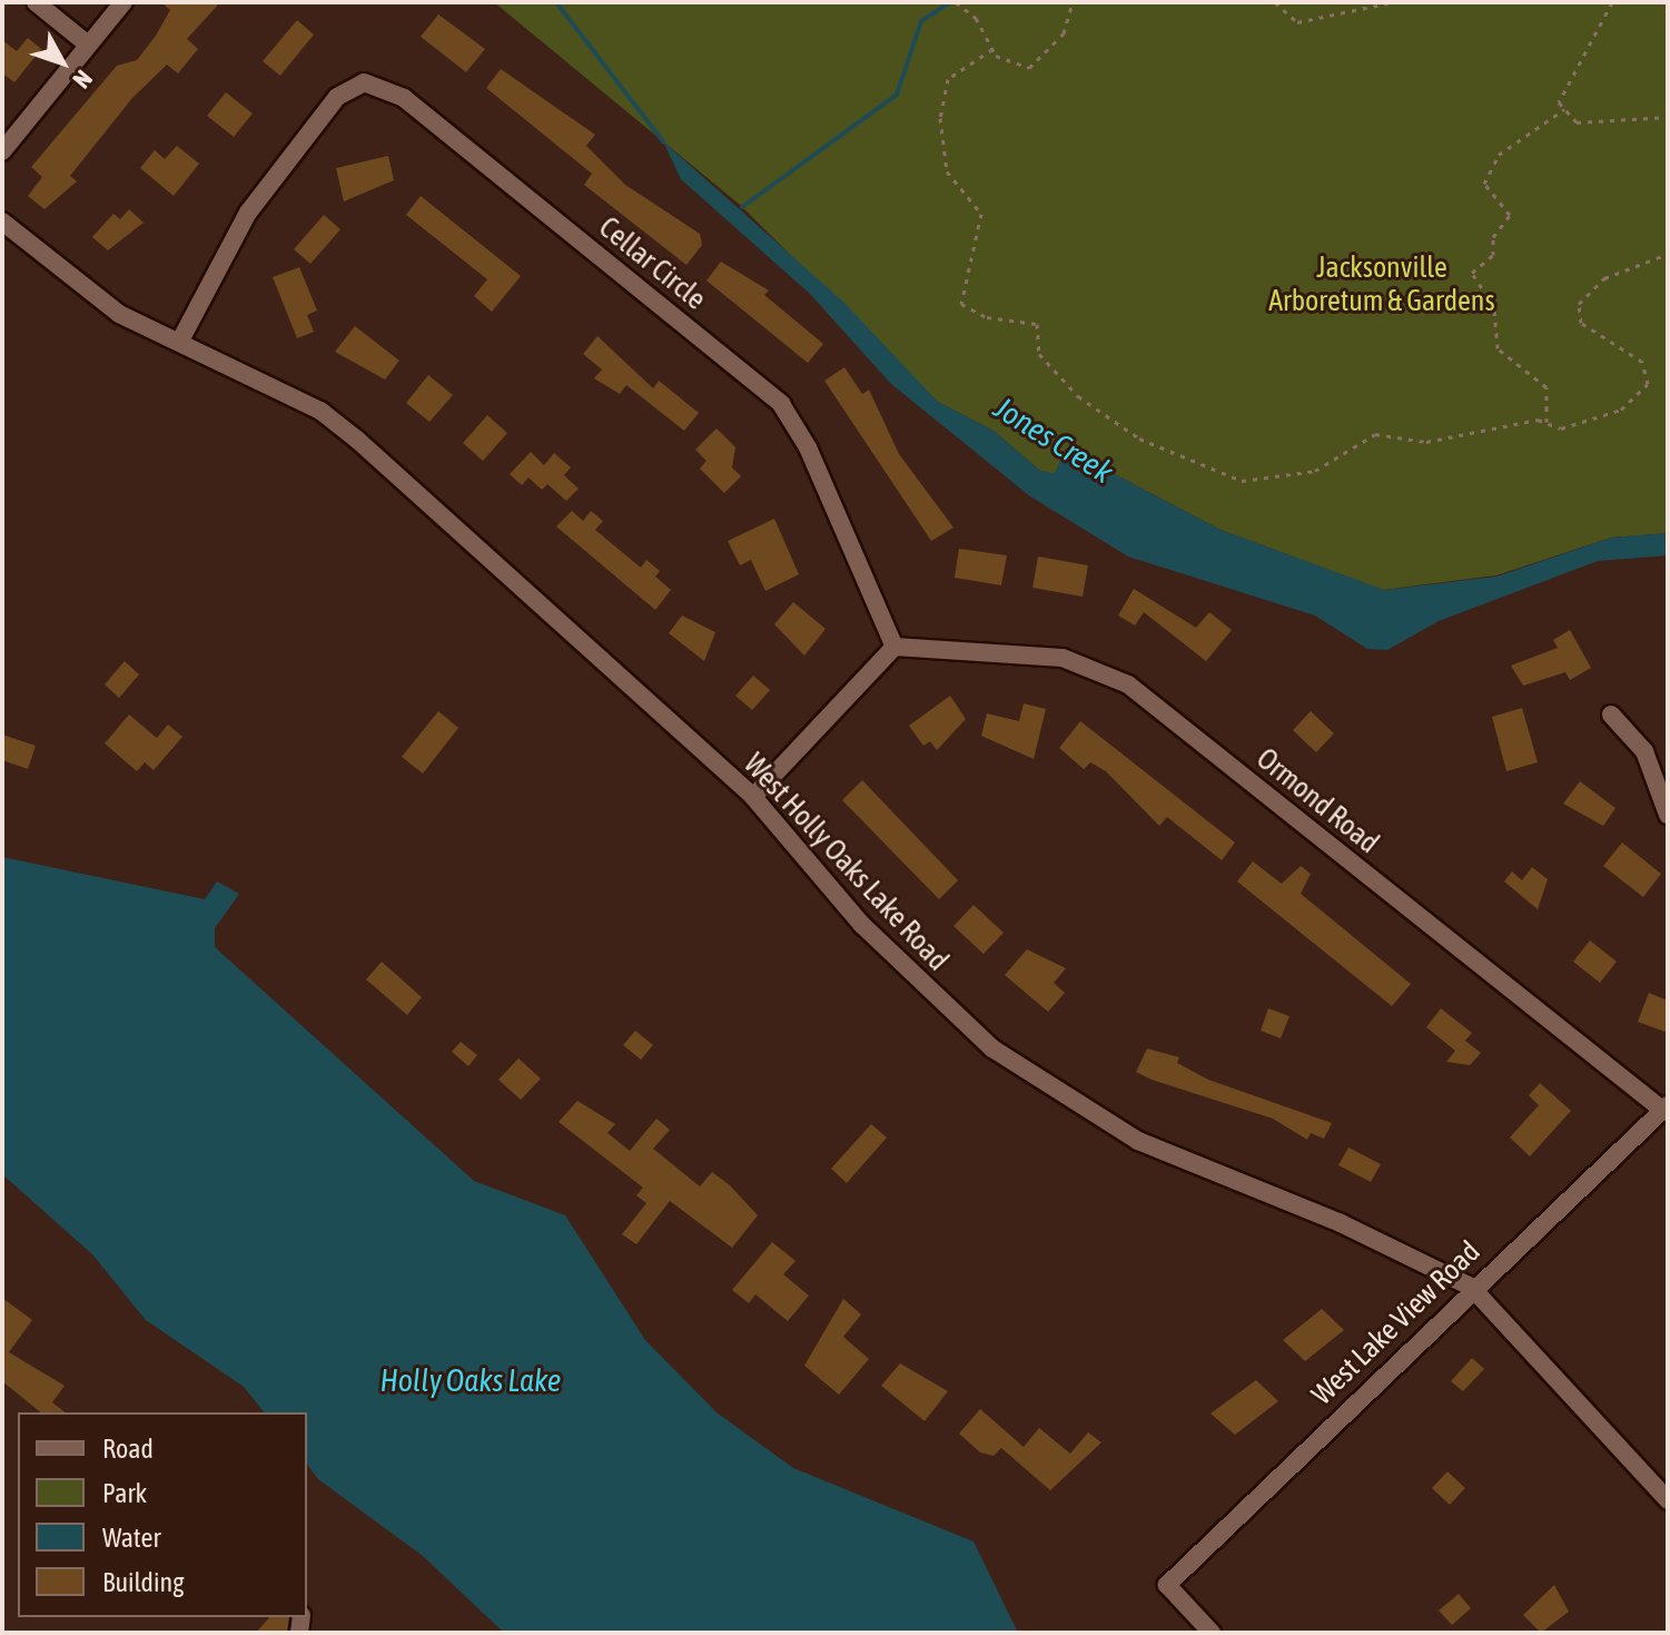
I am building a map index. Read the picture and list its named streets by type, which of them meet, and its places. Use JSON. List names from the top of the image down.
{
  "streets": {
    "street": [
      "Cellar Circle",
      "Ormond Road",
      "West Holly Oaks Lake Road",
      "West Lake View Road"
    ]
  },
  "crossings": [
    ["Cellar Circle", "Ormond Road"],
    ["Cellar Circle", "West Holly Oaks Lake Road"],
    ["Ormond Road", "West Lake View Road"],
    ["West Holly Oaks Lake Road", "West Lake View Road"]
  ],
  "water": ["Jones Creek", "Holly Oaks Lake"],
  "parks": ["Jacksonville Arboretum & Gardens"],
  "legend": [
    "Road",
    "Park",
    "Water",
    "Building"
  ],
  "north": "bottom right"
}
